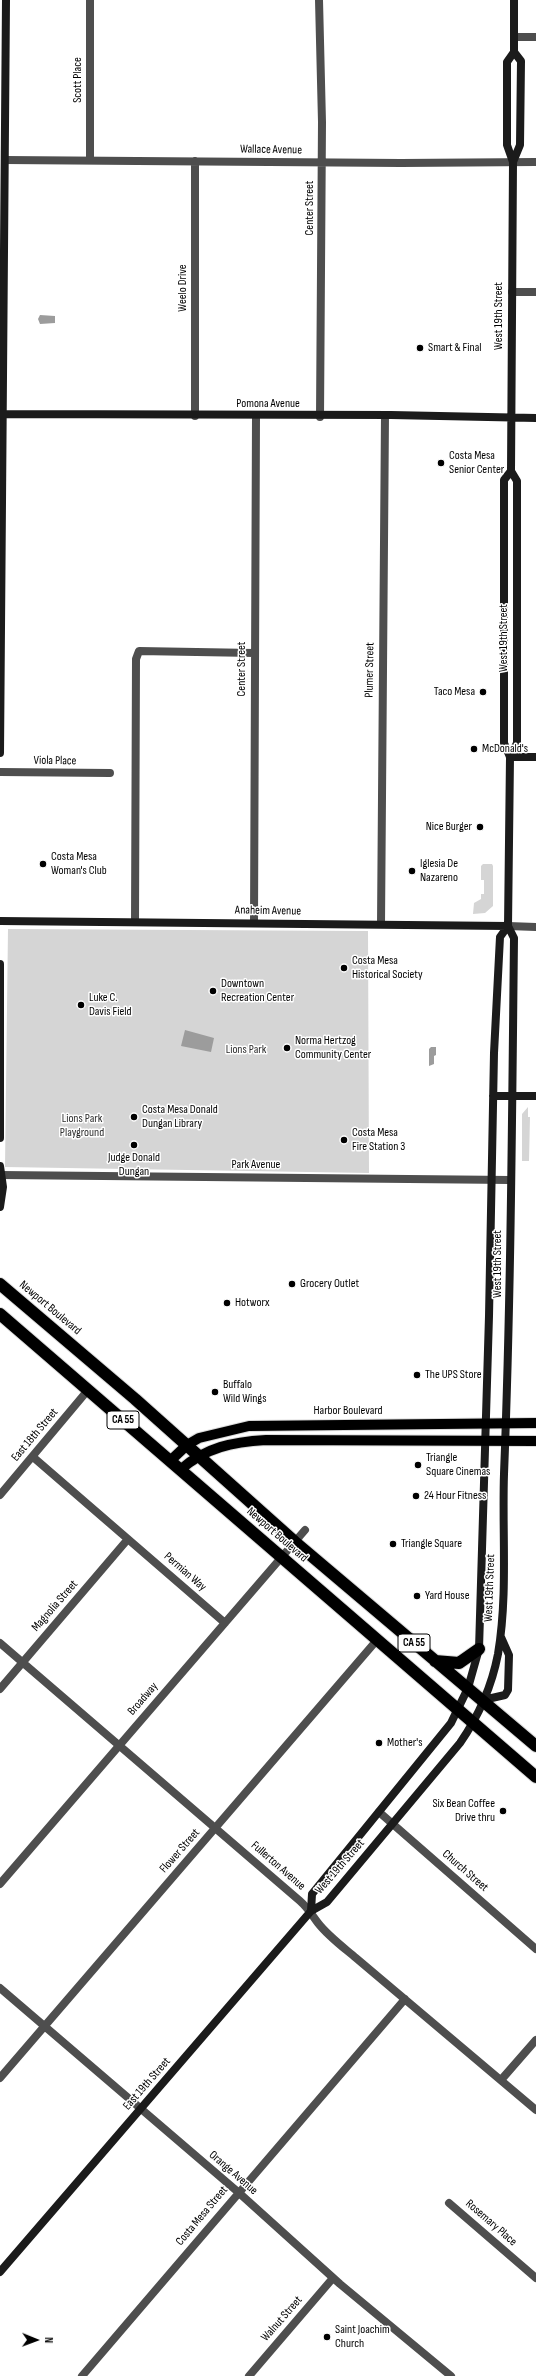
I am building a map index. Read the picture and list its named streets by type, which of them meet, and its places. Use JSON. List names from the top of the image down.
{
  "streets": {
    "highway": ["Newport Boulevard", "CA 55"],
    "main road": ["Harbor Boulevard"],
    "street": [
      "Scott Place",
      "Wallace Avenue",
      "Center Street",
      "Weelo Drive",
      "West 19th Street",
      "Pomona Avenue",
      "Plumer Street",
      "Viola Place",
      "Anaheim Avenue",
      "Park Avenue",
      "East 18th Street",
      "Permian Way",
      "Magnolia Street",
      "Broadway",
      "Flower Street",
      "Fullerton Avenue",
      "Church Street",
      "East 19th Street",
      "Orange Avenue",
      "Costa Mesa Street",
      "Rosemary Place",
      "Walnut Street"
    ]
  },
  "crossings": [
    ["Scott Place", "Wallace Avenue"],
    ["Wallace Avenue", "Center Street"],
    ["Wallace Avenue", "Weelo Drive"],
    ["Wallace Avenue", "West 19th Street"],
    ["Center Street", "Pomona Avenue"],
    ["Center Street", "Anaheim Avenue"],
    ["Weelo Drive", "Pomona Avenue"],
    ["West 19th Street", "Pomona Avenue"],
    ["West 19th Street", "Anaheim Avenue"],
    ["West 19th Street", "Park Avenue"],
    ["West 19th Street", "Newport Boulevard"],
    ["West 19th Street", "Harbor Boulevard"],
    ["West 19th Street", "Fullerton Avenue"],
    ["West 19th Street", "Church Street"],
    ["West 19th Street", "East 19th Street"],
    ["Pomona Avenue", "Plumer Street"],
    ["Plumer Street", "Anaheim Avenue"],
    ["Newport Boulevard", "Harbor Boulevard"],
    ["Newport Boulevard", "East 18th Street"],
    ["Newport Boulevard", "Broadway"],
    ["Newport Boulevard", "Flower Street"],
    ["East 18th Street", "Permian Way"],
    ["Permian Way", "Magnolia Street"],
    ["Permian Way", "Broadway"],
    ["Magnolia Street", "Fullerton Avenue"],
    ["Broadway", "Fullerton Avenue"],
    ["Flower Street", "Fullerton Avenue"],
    ["Flower Street", "Orange Avenue"],
    ["Fullerton Avenue", "East 19th Street"],
    ["Fullerton Avenue", "Costa Mesa Street"],
    ["East 19th Street", "Orange Avenue"],
    ["Orange Avenue", "Costa Mesa Street"],
    ["Orange Avenue", "Walnut Street"]
  ],
  "parks": ["Lions Park", "Lions Park Playground"],
  "places": [
    "Smart & Final",
    "Costa Mesa Senior Center",
    "Taco Mesa",
    "McDonald's",
    "Nice Burger",
    "Costa Mesa Woman's Club",
    "Iglesia De Nazareno",
    "Costa Mesa Historical Society",
    "Downtown Recreation Center",
    "Luke C. Davis Field",
    "Norma Hertzog Community Center",
    "Costa Mesa Donald Dungan Library",
    "Costa Mesa Fire Station 3",
    "Judge Donald Dungan",
    "Grocery Outlet",
    "Hotworx",
    "The UPS Store",
    "Buffalo Wild Wings",
    "Triangle Square Cinemas",
    "24 Hour Fitness",
    "Triangle Square",
    "Yard House",
    "Mother's",
    "Six Bean Coffee Drive thru",
    "Saint Joachim Church"
  ],
  "north": "right"
}
